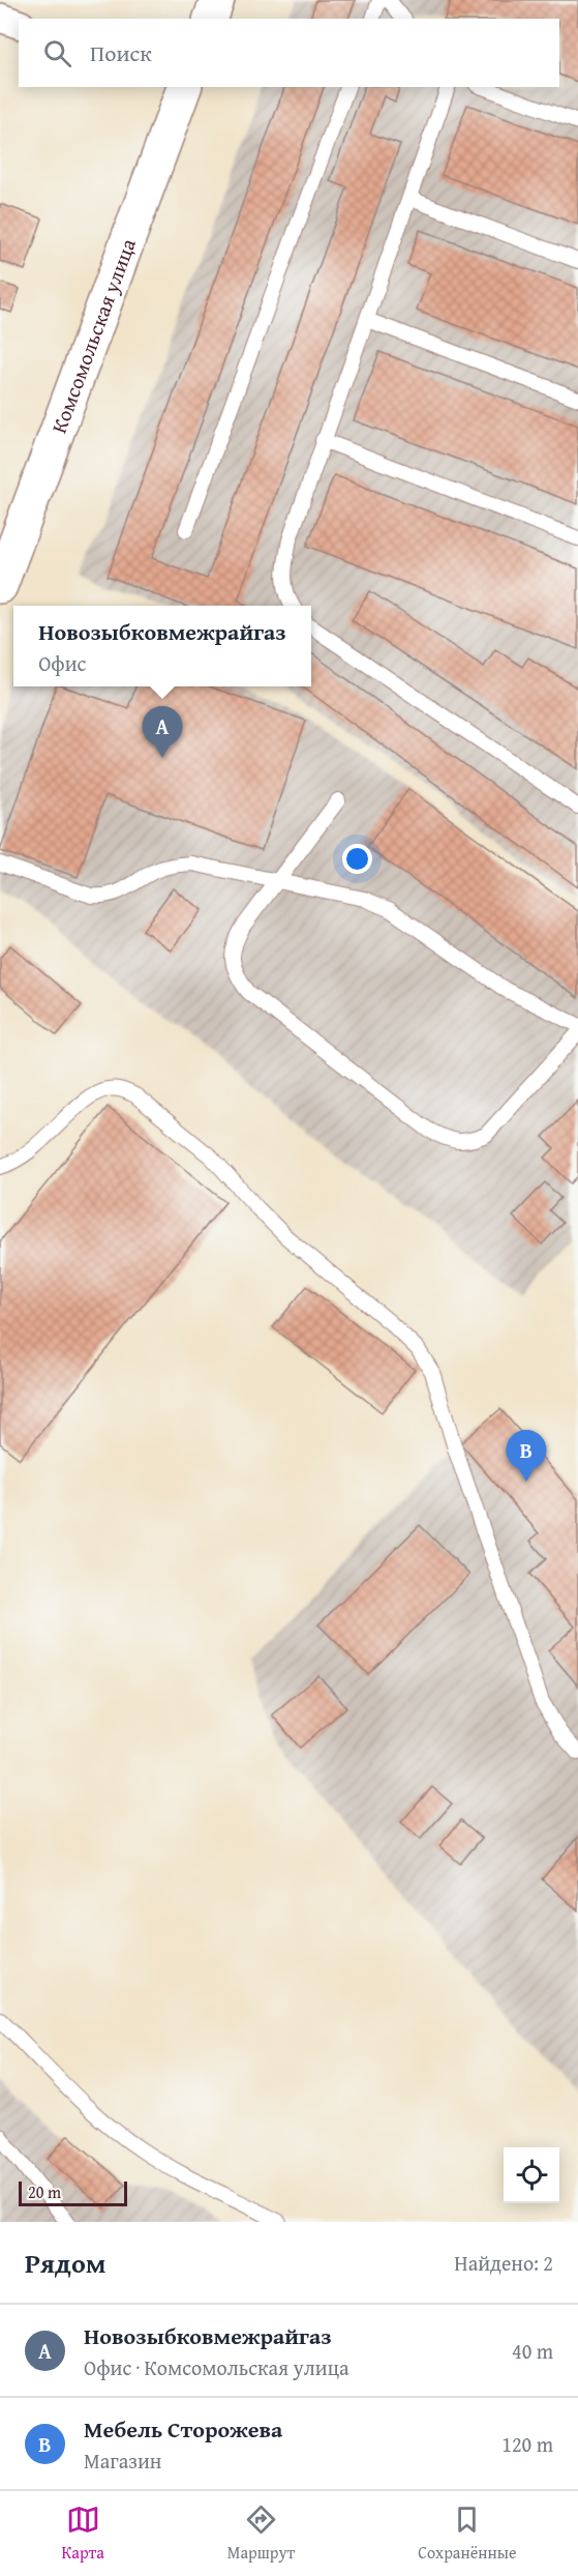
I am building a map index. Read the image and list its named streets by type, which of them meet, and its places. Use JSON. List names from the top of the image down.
{
  "streets": {
    "street": ["Комсомольская улица"]
  },
  "scale_bar": "20 m",
  "page": {
    "search": "Поиск",
    "popup": ["Новозыбковмежрайгаз", "Офис"],
    "pins": ["A", "B"],
    "scale": "20 m",
    "heading": ["Рядом", "Найдено: 2"],
    "list": [
      {
        "mark": "A",
        "name": "Новозыбковмежрайгаз",
        "note": "Офис · Комсомольская улица",
        "value": "40 m"
      },
      {
        "mark": "B",
        "name": "Мебель Сторожева",
        "note": "Магазин",
        "value": "120 m"
      }
    ],
    "nav": ["Карта", "Маршрут", "Сохранённые"]
  }
}
